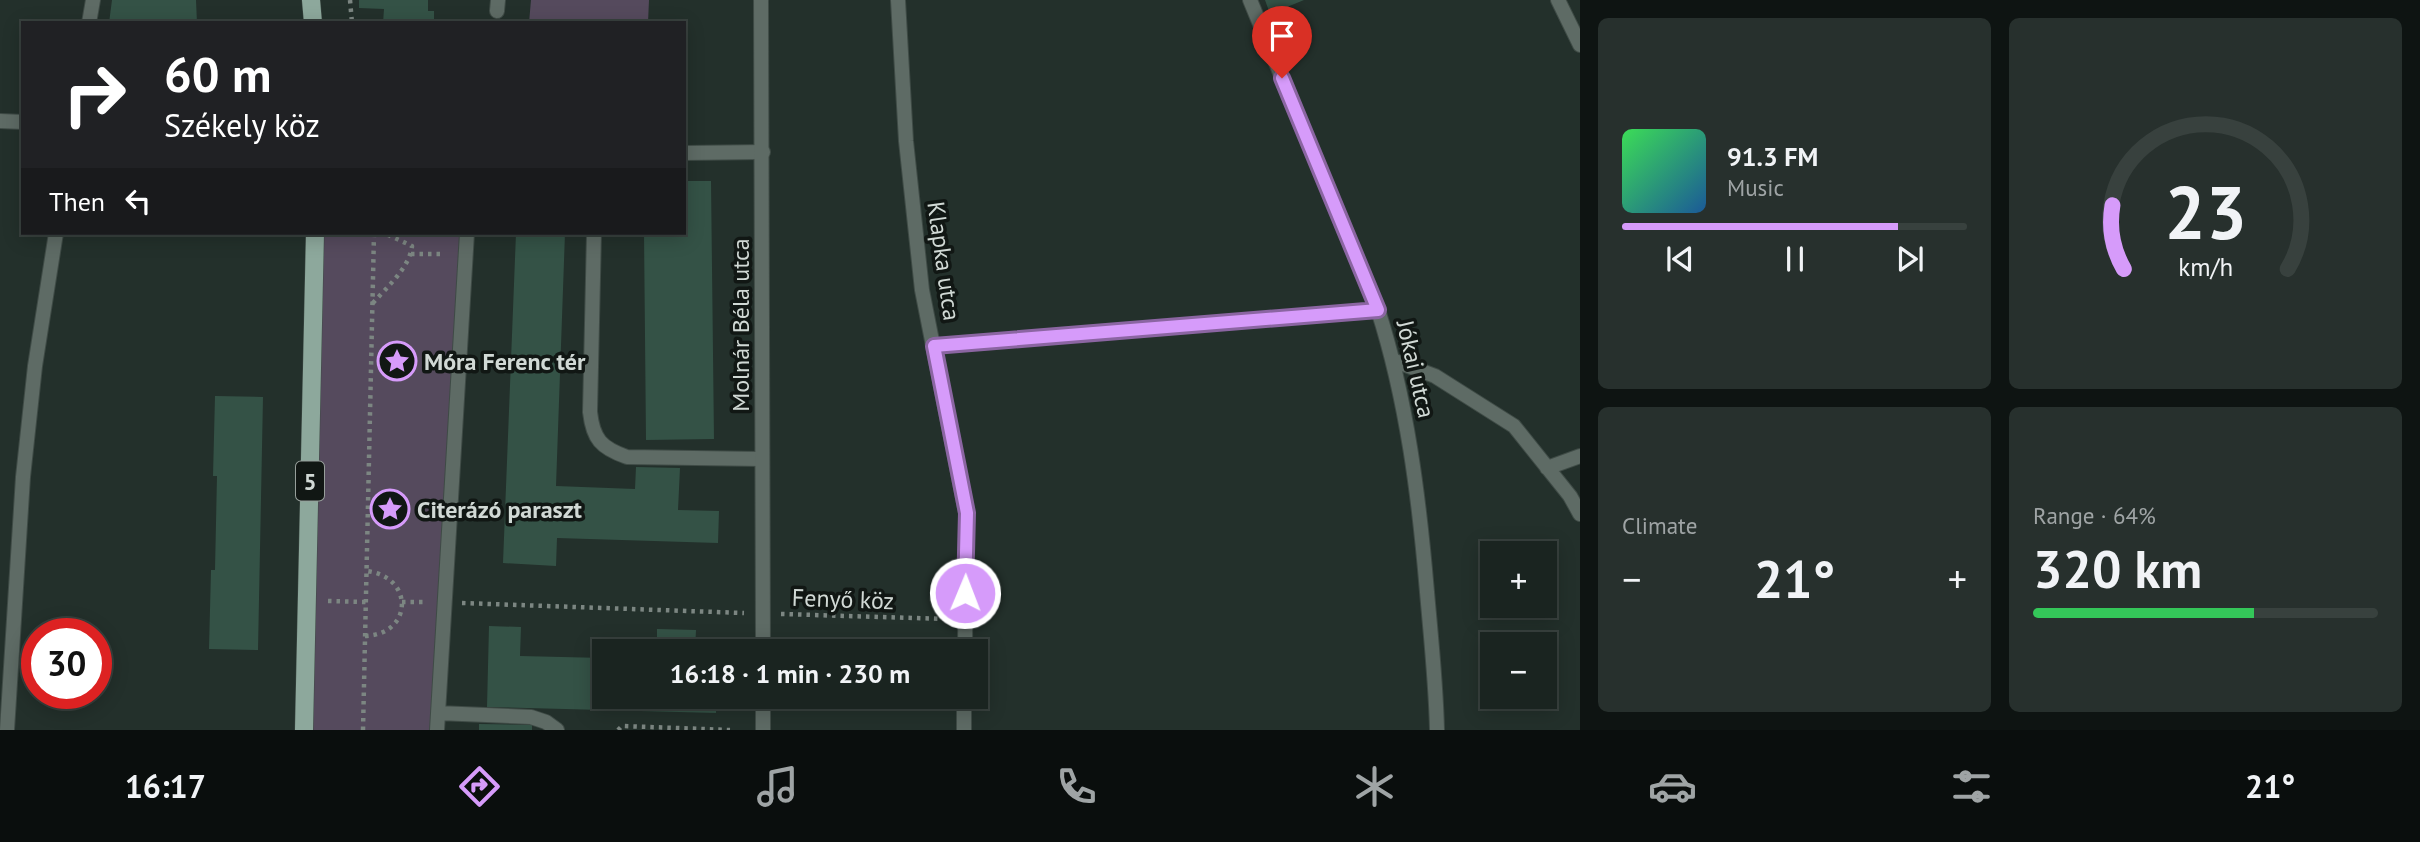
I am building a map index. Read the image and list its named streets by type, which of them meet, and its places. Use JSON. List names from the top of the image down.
{
  "streets": {
    "main road": ["5"],
    "street": ["Klapka utca", "Molnár Béla utca", "Jókai utca"],
    "path": ["Fenyő köz"]
  },
  "crossings": [
    ["Klapka utca", "Fenyő köz"],
    ["Molnár Béla utca", "Fenyő köz"]
  ],
  "places": {
    "place": ["Móra Ferenc tér", "Citerázó paraszt"]
  },
  "page": {
    "turn": ["60 m", "Székely köz"],
    "song": ["91.3 FM", "Music"],
    "then": "Then",
    "tile": [
      "Climate",
      ["Range · 64%", "320 km"]
    ],
    "map_buttons": ["+", "−"],
    "heat": ["−", "21°", "+"],
    "limit": "30",
    "trip": "16:18 · 1 min · 230 m",
    "tabs": ["16:17", "21°"],
    "gauge": ["23", "km/h"]
  }
}
